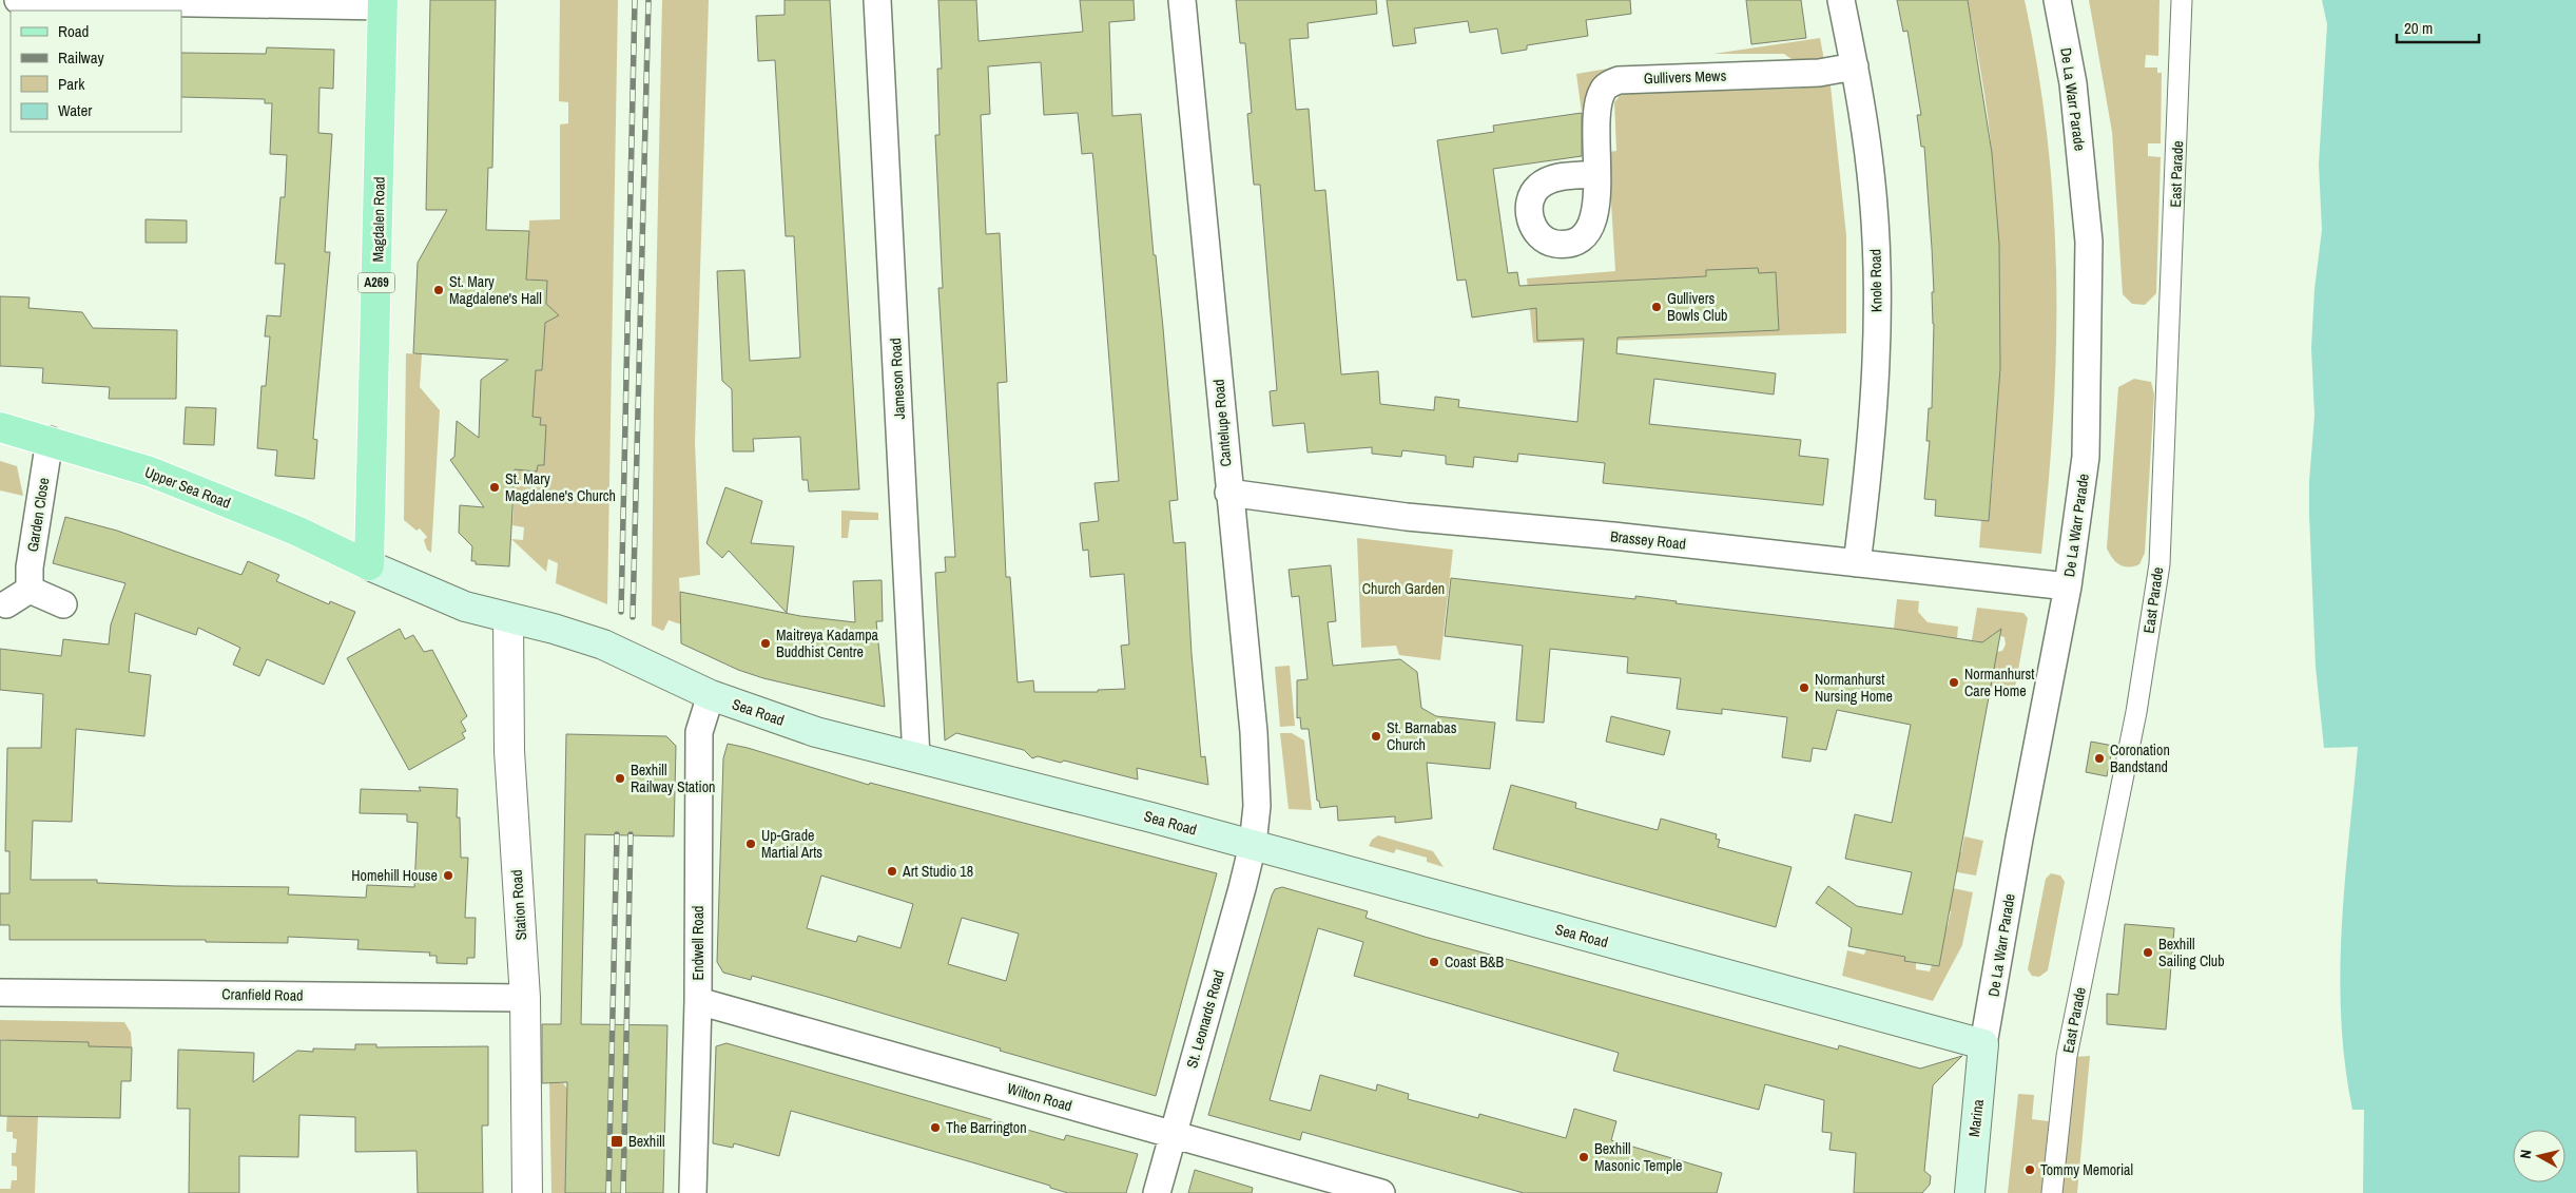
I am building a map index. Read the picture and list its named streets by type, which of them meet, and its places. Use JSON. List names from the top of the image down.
{
  "streets": {
    "main road": [
      "Magdalen Road",
      "A269",
      "Upper Sea Road",
      "Sea Road",
      "Marina"
    ],
    "street": [
      "Gullivers Mews",
      "De La Warr Parade",
      "East Parade",
      "Knole Road",
      "Jameson Road",
      "Cantelupe Road",
      "Garden Close",
      "Brassey Road",
      "Station Road",
      "Endwell Road",
      "Cranfield Road",
      "St. Leonards Road",
      "Wilton Road"
    ]
  },
  "crossings": [
    ["Gullivers Mews", "Knole Road"],
    ["De La Warr Parade", "Brassey Road"],
    ["De La Warr Parade", "Sea Road"],
    ["De La Warr Parade", "Marina"],
    ["Magdalen Road", "Upper Sea Road"],
    ["Magdalen Road", "Sea Road"],
    ["Knole Road", "Brassey Road"],
    ["Jameson Road", "Sea Road"],
    ["Cantelupe Road", "Brassey Road"],
    ["Cantelupe Road", "Sea Road"],
    ["Cantelupe Road", "St. Leonards Road"],
    ["Upper Sea Road", "Garden Close"],
    ["Upper Sea Road", "Sea Road"],
    ["Sea Road", "Station Road"],
    ["Sea Road", "Endwell Road"],
    ["Sea Road", "St. Leonards Road"],
    ["Sea Road", "Marina"],
    ["Station Road", "Cranfield Road"],
    ["Endwell Road", "Wilton Road"],
    ["St. Leonards Road", "Wilton Road"]
  ],
  "parks": ["Church Garden"],
  "places": {
    "other": [
      "St. Mary Magdalene's Hall",
      "Gullivers Bowls Club",
      "St. Mary Magdalene's Church",
      "Maitreya Kadampa Buddhist Centre",
      "Normanhurst Care Home",
      "Normanhurst Nursing Home",
      "St. Barnabas Church",
      "Coronation Bandstand",
      "Bexhill Railway Station",
      "Up-Grade Martial Arts",
      "Art Studio 18",
      "Homehill House",
      "Bexhill Sailing Club",
      "Coast B&B",
      "The Barrington",
      "Bexhill Masonic Temple",
      "Tommy Memorial"
    ],
    "transit": ["Bexhill"]
  },
  "legend": [
    "Road",
    "Railway",
    "Park",
    "Water"
  ],
  "scale_bar": "20 m",
  "north": "left"
}
